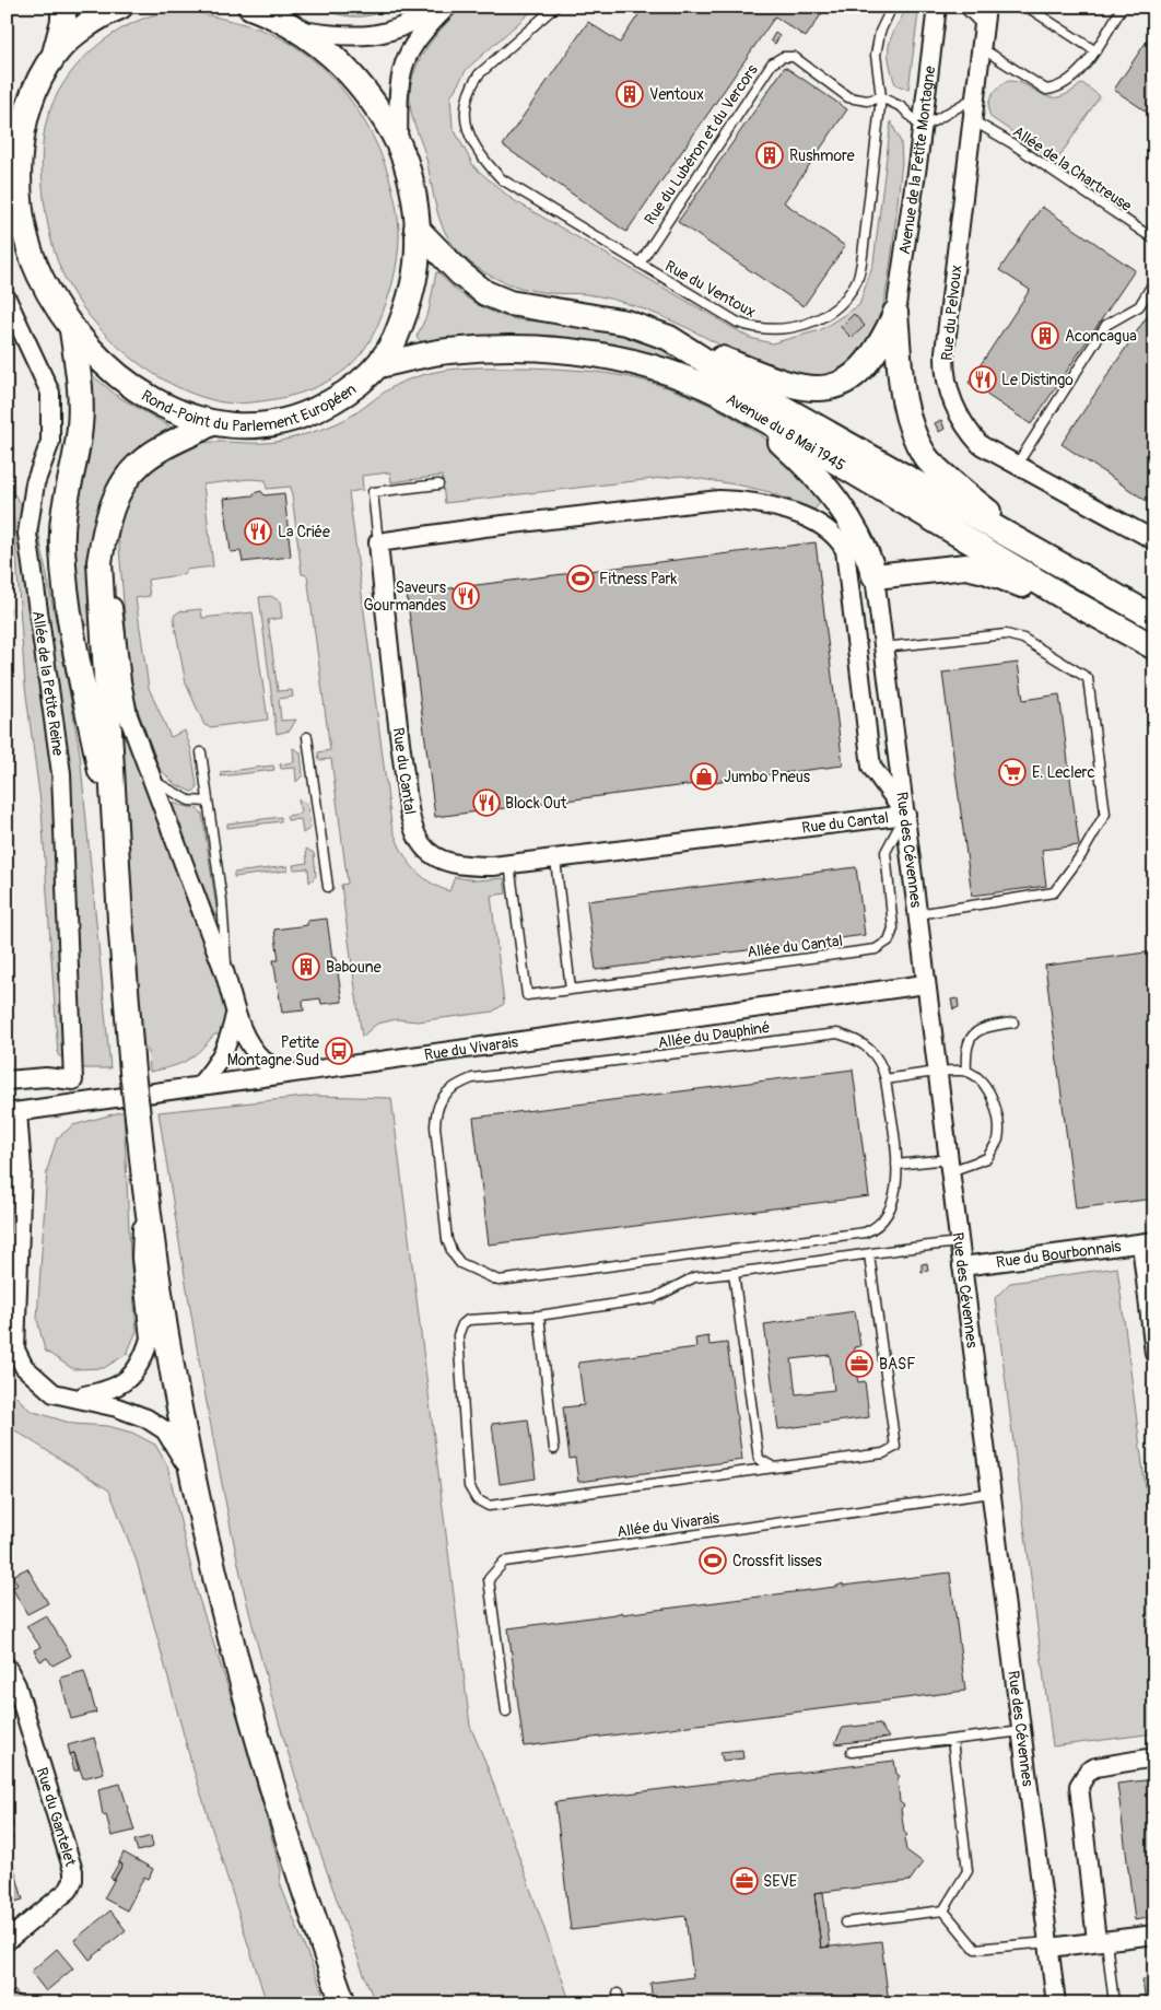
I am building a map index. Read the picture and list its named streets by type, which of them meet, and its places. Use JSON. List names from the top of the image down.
{
  "streets": {
    "main road": ["Rond-Point du Parlement Européen", "Avenue du 8 Mai 1945"],
    "street": [
      "Avenue de la Petite Montagne",
      "Rue du Pelvoux",
      "Allée de la Petite Reine",
      "Rue du Cantal",
      "Rue des Cévennes",
      "Rue du Vivarais",
      "Rue du Bourbonnais",
      "Rue du Gantelet"
    ],
    "lane": [
      "Rue du Lubéron et du Vercors",
      "Allée de la Chartreuse",
      "Rue du Ventoux",
      "Allée du Cantal",
      "Allée du Dauphiné",
      "Allée du Vivarais"
    ]
  },
  "crossings": [
    ["Rue du Lubéron et du Vercors", "Rue du Ventoux"],
    ["Allée de la Chartreuse", "Rue du Pelvoux"],
    ["Rond-Point du Parlement Européen", "Avenue du 8 Mai 1945"],
    ["Rue du Cantal", "Rue des Cévennes"],
    ["Rue du Cantal", "Allée du Cantal"],
    ["Rue des Cévennes", "Allée du Cantal"],
    ["Rue des Cévennes", "Rue du Vivarais"],
    ["Rue des Cévennes", "Rue du Bourbonnais"],
    ["Rue des Cévennes", "Allée du Vivarais"]
  ],
  "places": {
    "building": [
      "Ventoux",
      "Rushmore",
      "Aconcagua",
      "Baboune"
    ],
    "restaurant": [
      "Le Distingo",
      "La Criée",
      "Saveurs Gourmandes",
      "Block Out"
    ],
    "sports": ["Fitness Park", "Crossfit lisses"],
    "supermarket": ["E. Leclerc"],
    "shop": ["Jumbo Pneus"],
    "bus stop": ["Petite Montagne Sud"],
    "office": ["BASF", "SEVE"]
  }
}
